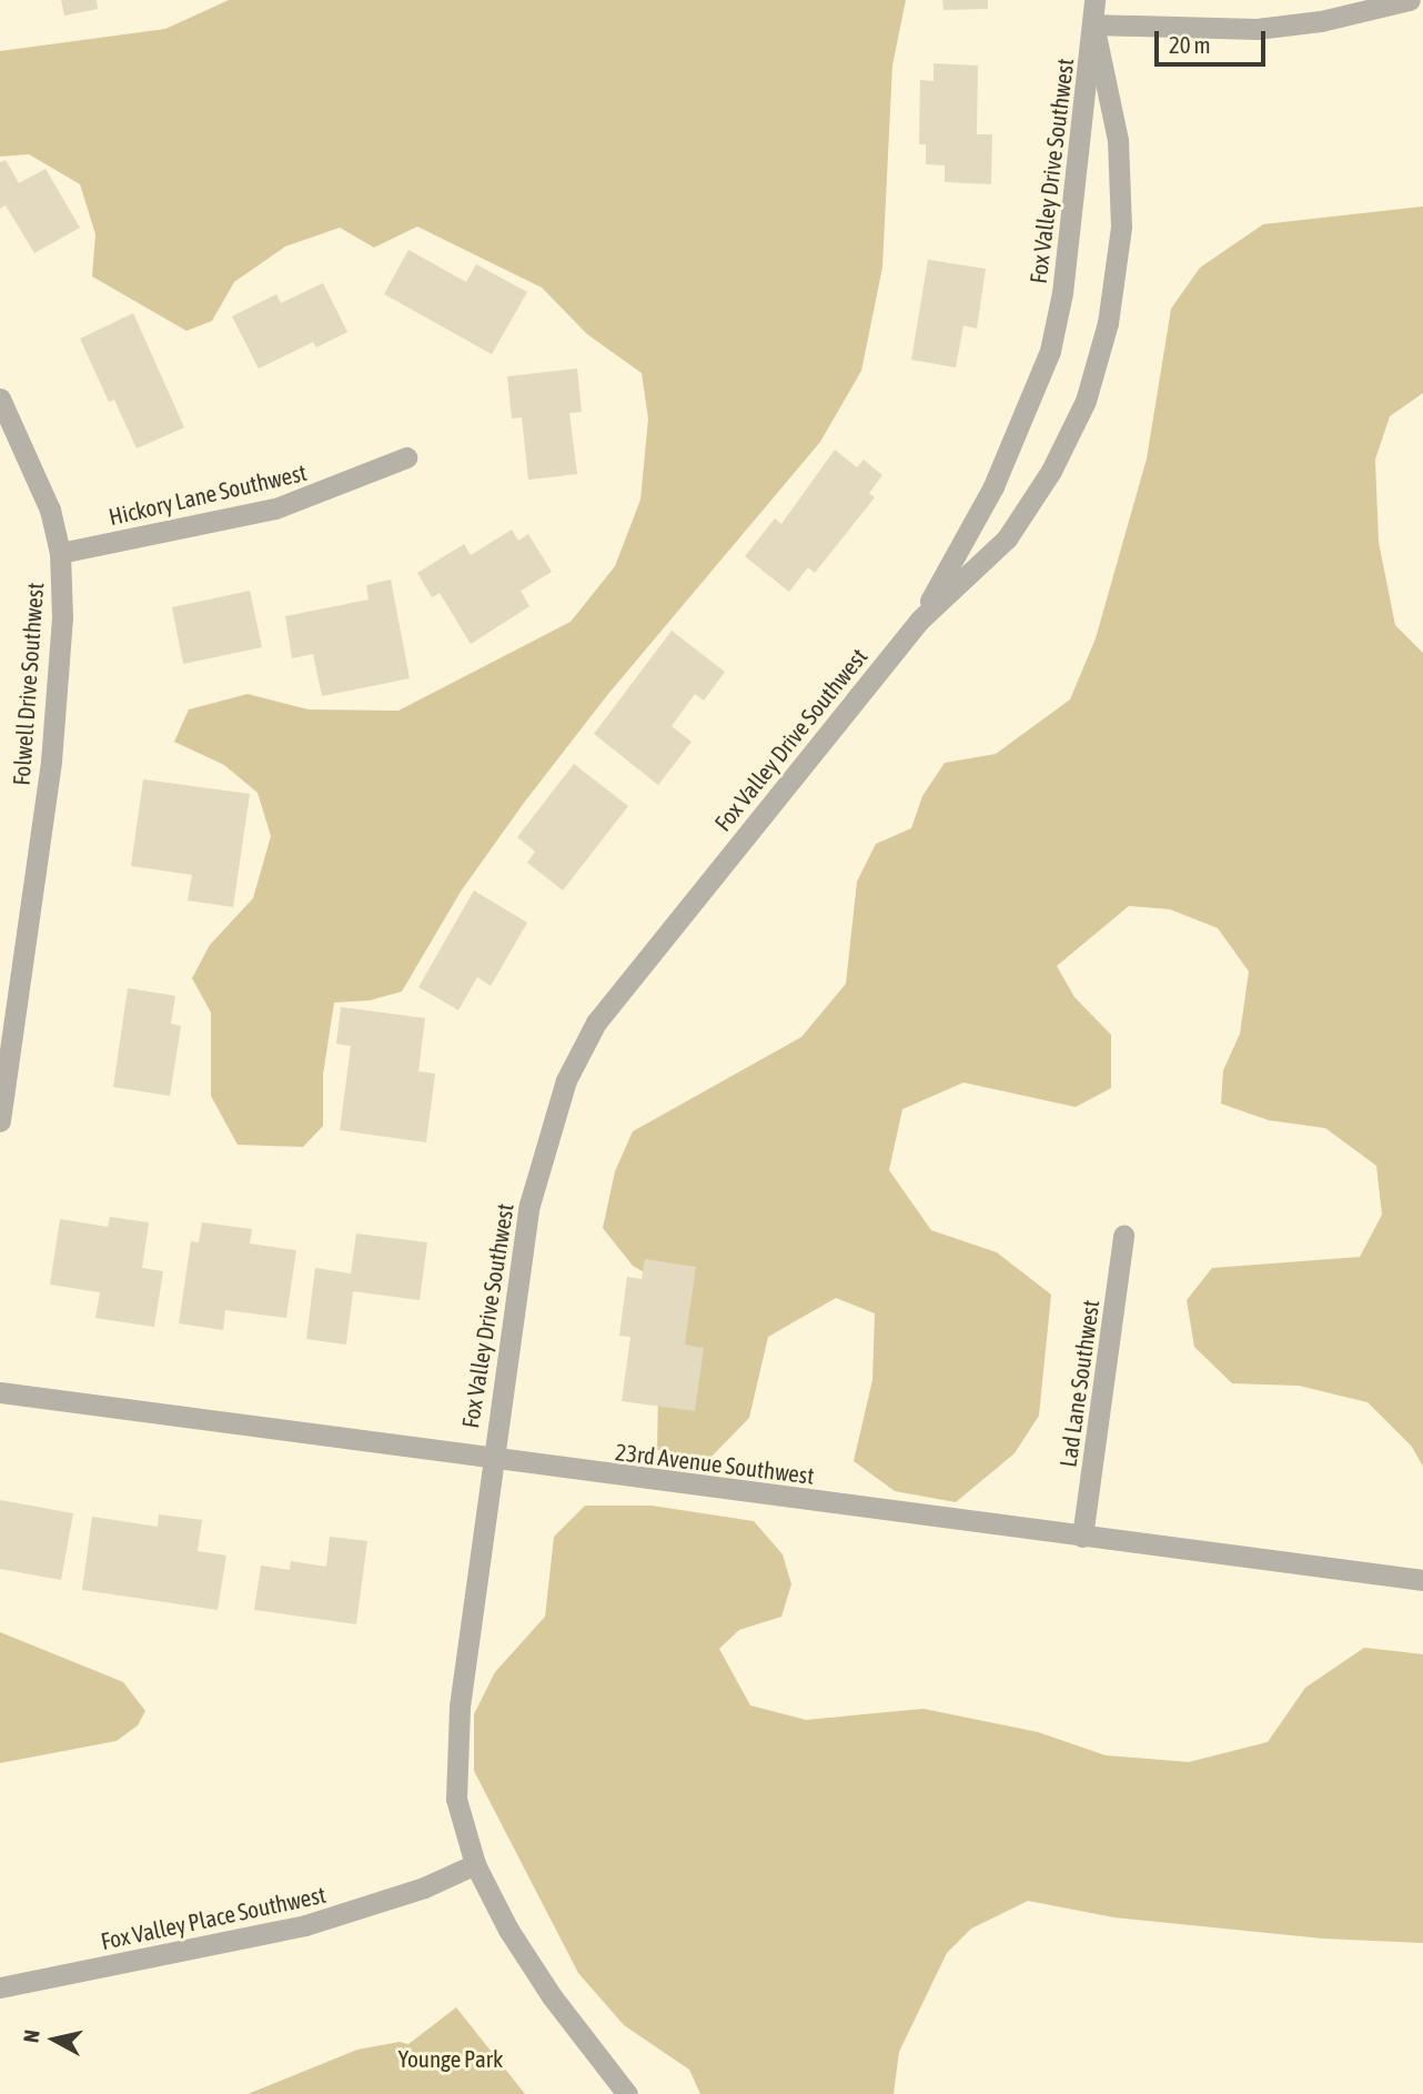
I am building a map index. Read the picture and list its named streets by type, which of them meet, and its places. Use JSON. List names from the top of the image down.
{
  "streets": {
    "street": [
      "Fox Valley Drive Southwest",
      "Hickory Lane Southwest",
      "Folwell Drive Southwest",
      "Lad Lane Southwest",
      "23rd Avenue Southwest",
      "Fox Valley Place Southwest"
    ]
  },
  "crossings": [
    ["Fox Valley Drive Southwest", "23rd Avenue Southwest"],
    ["Fox Valley Drive Southwest", "Fox Valley Place Southwest"],
    ["Hickory Lane Southwest", "Folwell Drive Southwest"],
    ["Lad Lane Southwest", "23rd Avenue Southwest"]
  ],
  "parks": ["Younge Park"],
  "scale_bar": "20 m",
  "north": "left"
}
